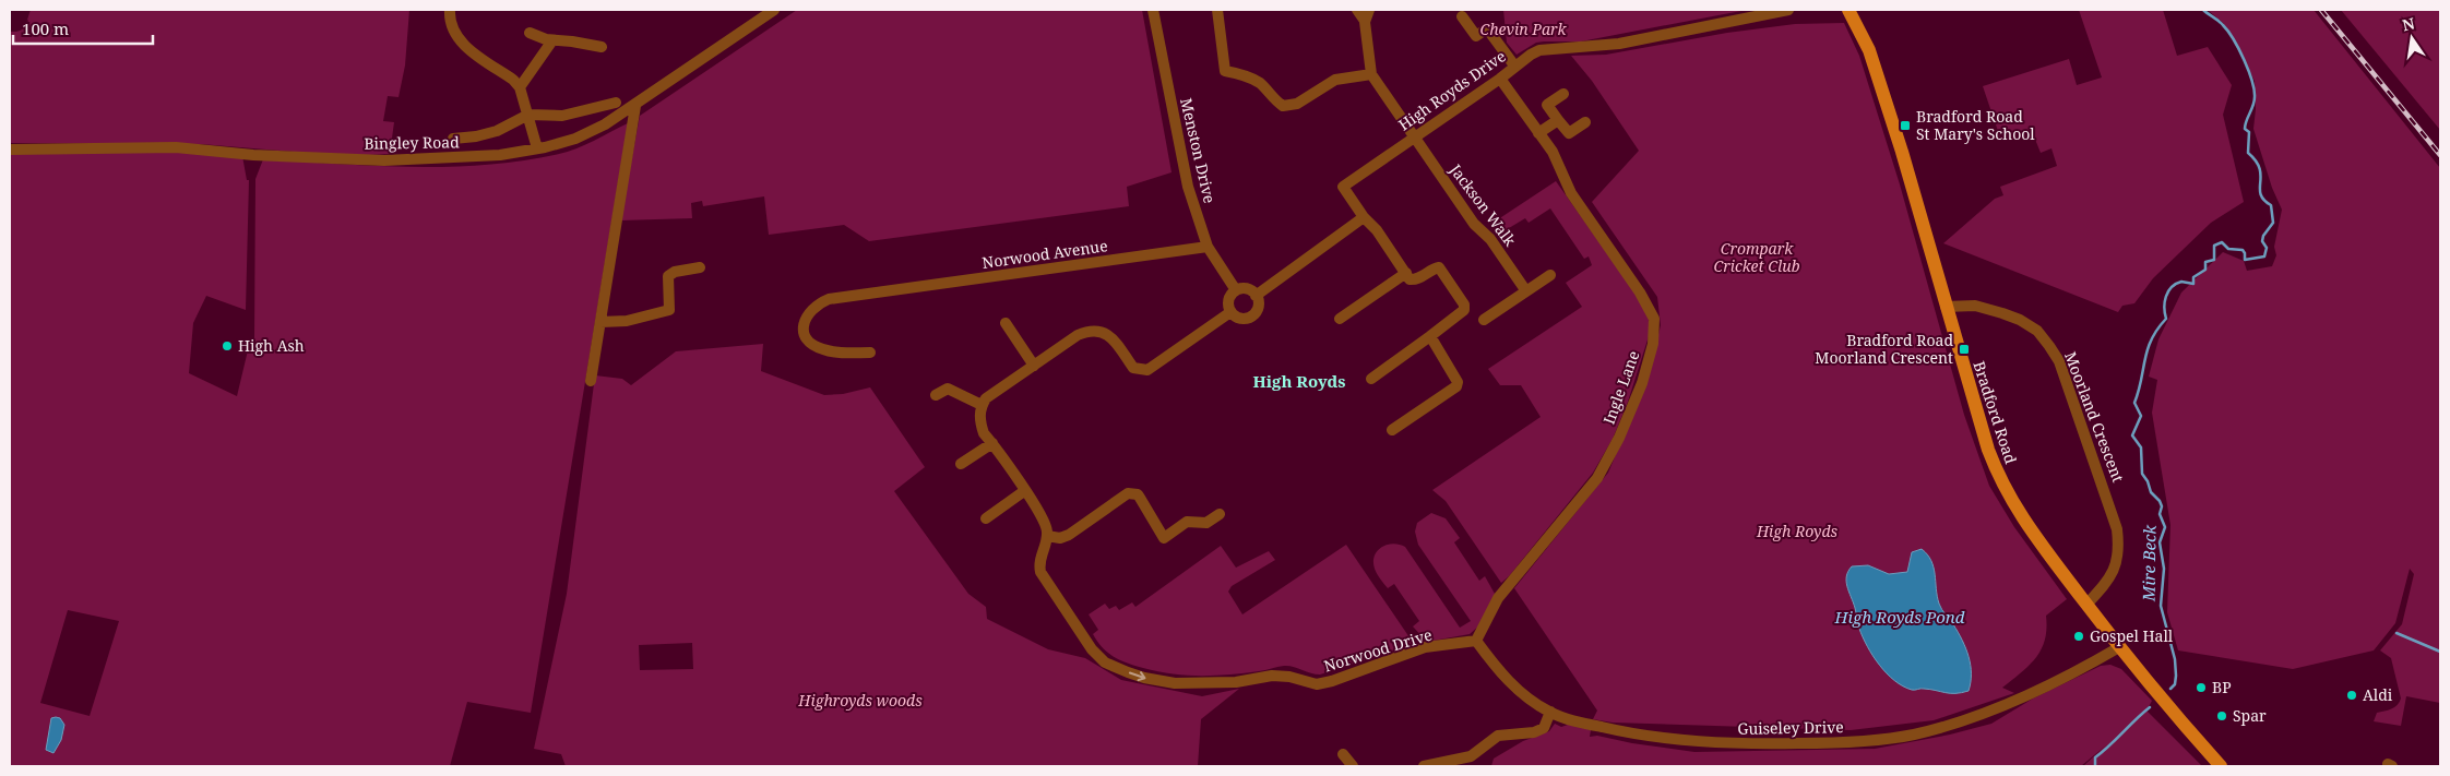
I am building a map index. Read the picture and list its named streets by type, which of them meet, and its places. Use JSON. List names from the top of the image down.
{
  "streets": {
    "main road": ["Bradford Road"],
    "street": [
      "High Royds Drive",
      "Bingley Road",
      "Menston Drive",
      "Jackson Walk",
      "Norwood Avenue",
      "Ingle Lane",
      "Moorland Crescent",
      "Norwood Drive",
      "Guiseley Drive"
    ]
  },
  "crossings": [
    ["High Royds Drive", "Jackson Walk"],
    ["High Royds Drive", "Ingle Lane"],
    ["Menston Drive", "Norwood Avenue"],
    ["Ingle Lane", "Norwood Drive"],
    ["Ingle Lane", "Guiseley Drive"],
    ["Bradford Road", "Moorland Crescent"],
    ["Bradford Road", "Guiseley Drive"],
    ["Norwood Drive", "Guiseley Drive"]
  ],
  "one_way": ["Norwood Drive"],
  "districts": ["High Royds"],
  "water": ["Mire Beck", "High Royds Pond"],
  "parks": [
    "Chevin Park",
    "Crompark Cricket Club",
    "High Royds",
    "Highroyds woods"
  ],
  "places": {
    "transit": ["Bradford Road St Mary's School", "Bradford Road Moorland Crescent"],
    "other": [
      "High Ash",
      "Gospel Hall",
      "BP",
      "Aldi",
      "Spar"
    ]
  },
  "scale_bar": "100 m",
  "north": "top"
}
